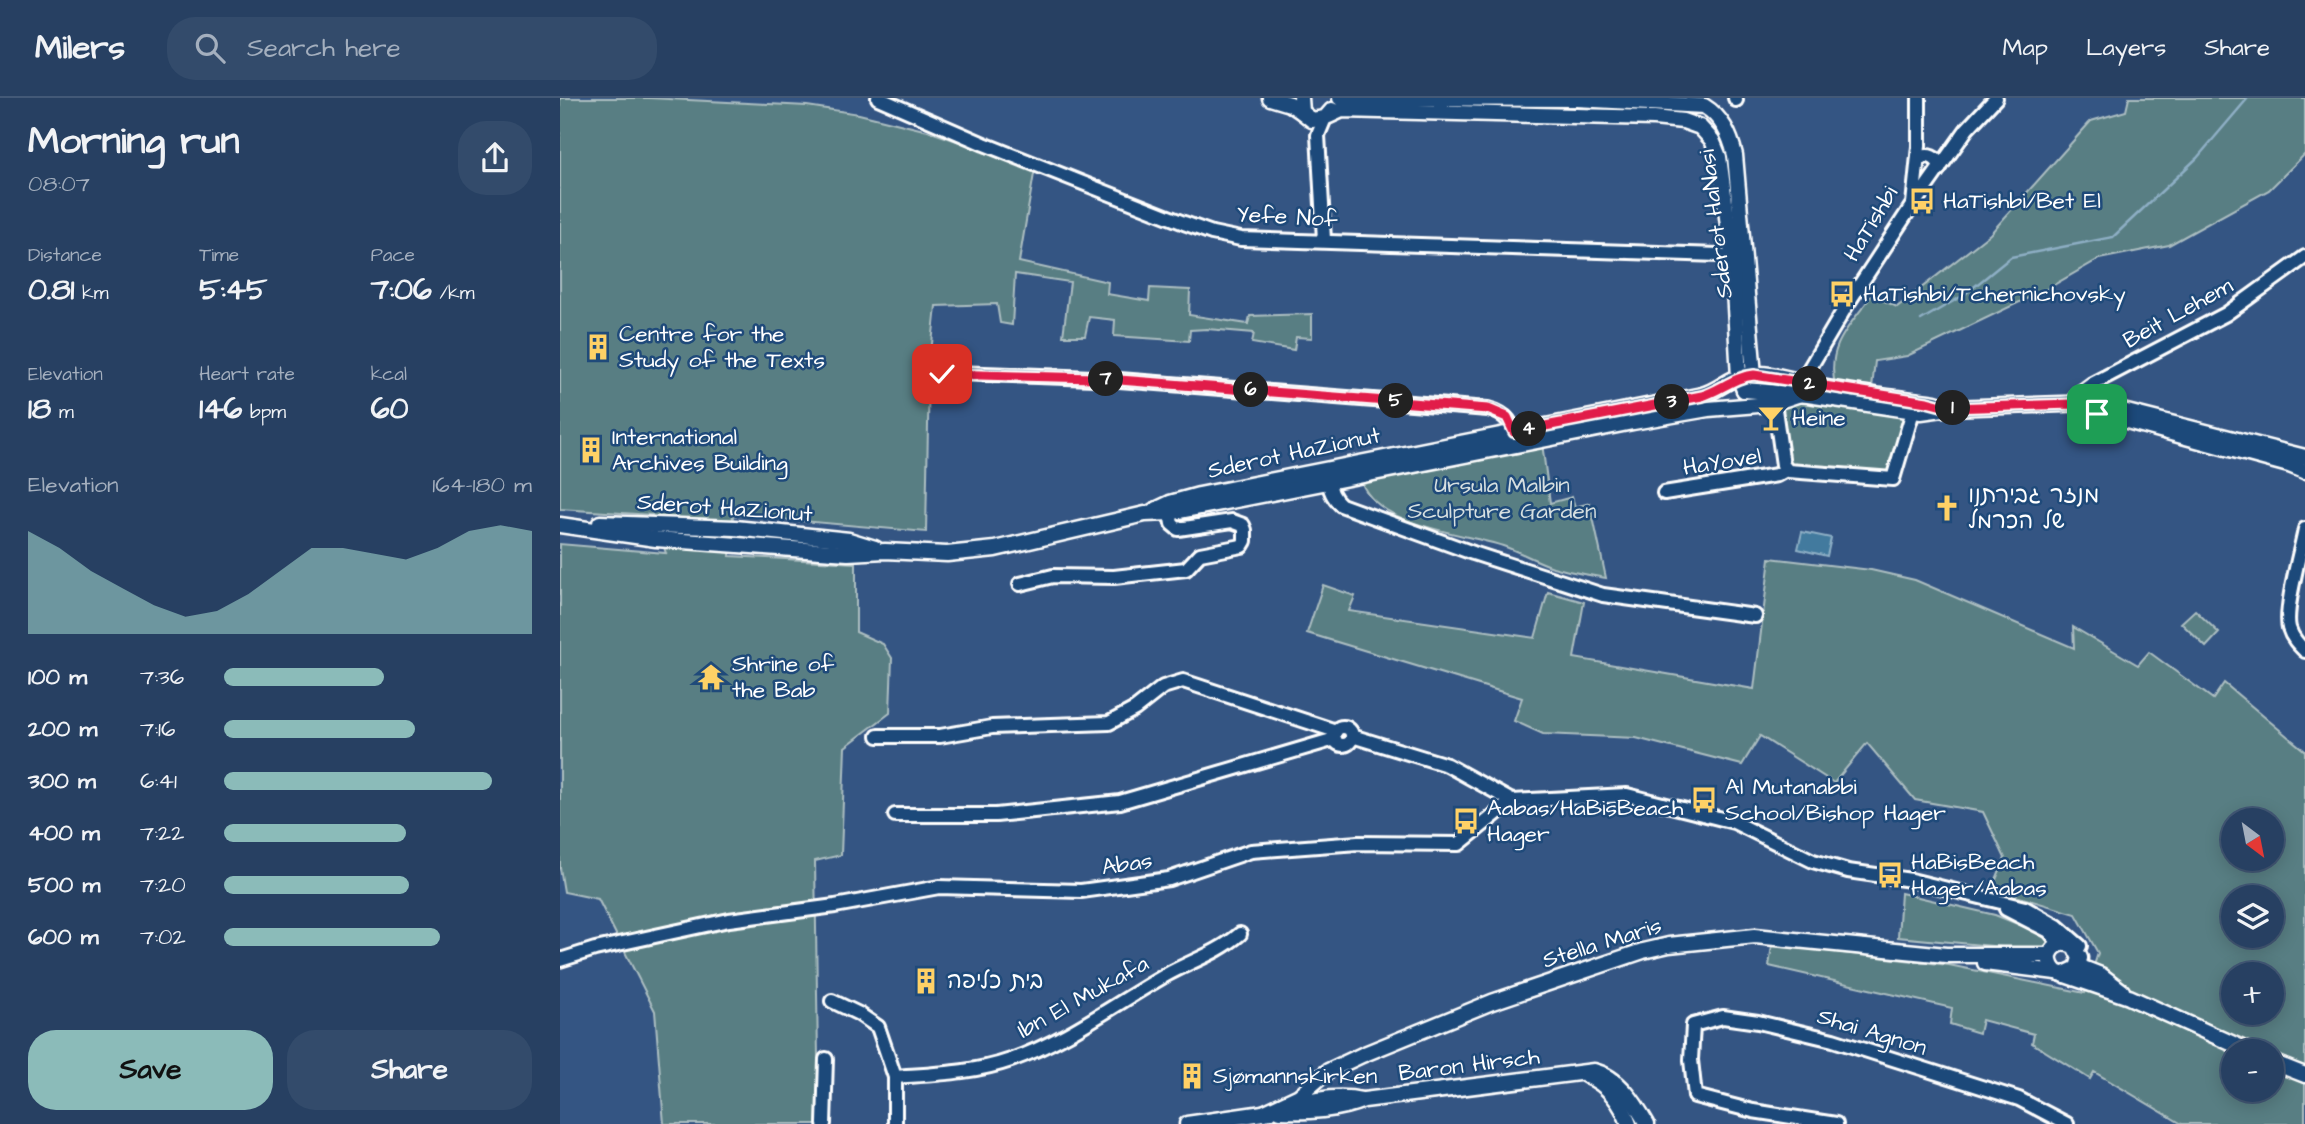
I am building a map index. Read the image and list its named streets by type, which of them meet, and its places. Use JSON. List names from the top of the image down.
{
  "streets": {
    "street": [
      "Yefe Nof",
      "Sderot HaNasi",
      "HaTishbi",
      "Beit Lehem",
      "Sderot HaZionut",
      "HaYovel",
      "Abas",
      "Stella Maris",
      "Ibn El Mukafa",
      "Shai Agnon",
      "Baron Hirsch"
    ]
  },
  "crossings": [
    ["Sderot HaNasi", "Sderot HaZionut"]
  ],
  "parks": ["Ursula Malbin Sculpture Garden"],
  "places": {
    "bus stop": [
      "HaTishbi/Bet El",
      "HaTishbi/Tchernichovsky",
      "Al Mutanabbi School/Bishop Hager",
      "Aabas/HaBisBeach Hager",
      "HaBisBeach Hager/Aabas"
    ],
    "building": [
      "Centre for the Study of the Texts",
      "International Archives Building",
      "בית כליפה",
      "Sjømannskirken"
    ],
    "bar": ["Heine"],
    "church": ["מנזר גבירתנו של הכרמל"],
    "temple": ["Shrine of the Bab"]
  },
  "north": "bottom right",
  "page": {
    "header": "Milers",
    "search": "Search here",
    "nav": ["Map", "Layers", "Share"],
    "heading": ["Morning run", "08:07"],
    "stats": [
      ["Distance", "0.81 km"],
      ["Time", "5:45"],
      ["Pace", "7:06 /km"],
      ["Elevation", "18 m"],
      ["Heart rate", "146 bpm"],
      ["kcal", "60"]
    ],
    "pins": [
      "7",
      "2",
      "6",
      "5",
      "3",
      "1",
      "4"
    ],
    "chart": ["Elevation", "164–180 m"],
    "list": [
      {
        "name": "100 m",
        "note": "7:36"
      },
      {
        "name": "200 m",
        "note": "7:16"
      },
      {
        "name": "300 m",
        "note": "6:41"
      },
      {
        "name": "400 m",
        "note": "7:22"
      },
      {
        "name": "500 m",
        "note": "7:20"
      },
      {
        "name": "600 m",
        "note": "7:02"
      }
    ],
    "map_buttons": ["+", "−"],
    "buttons": ["Save", "Share"]
  }
}
